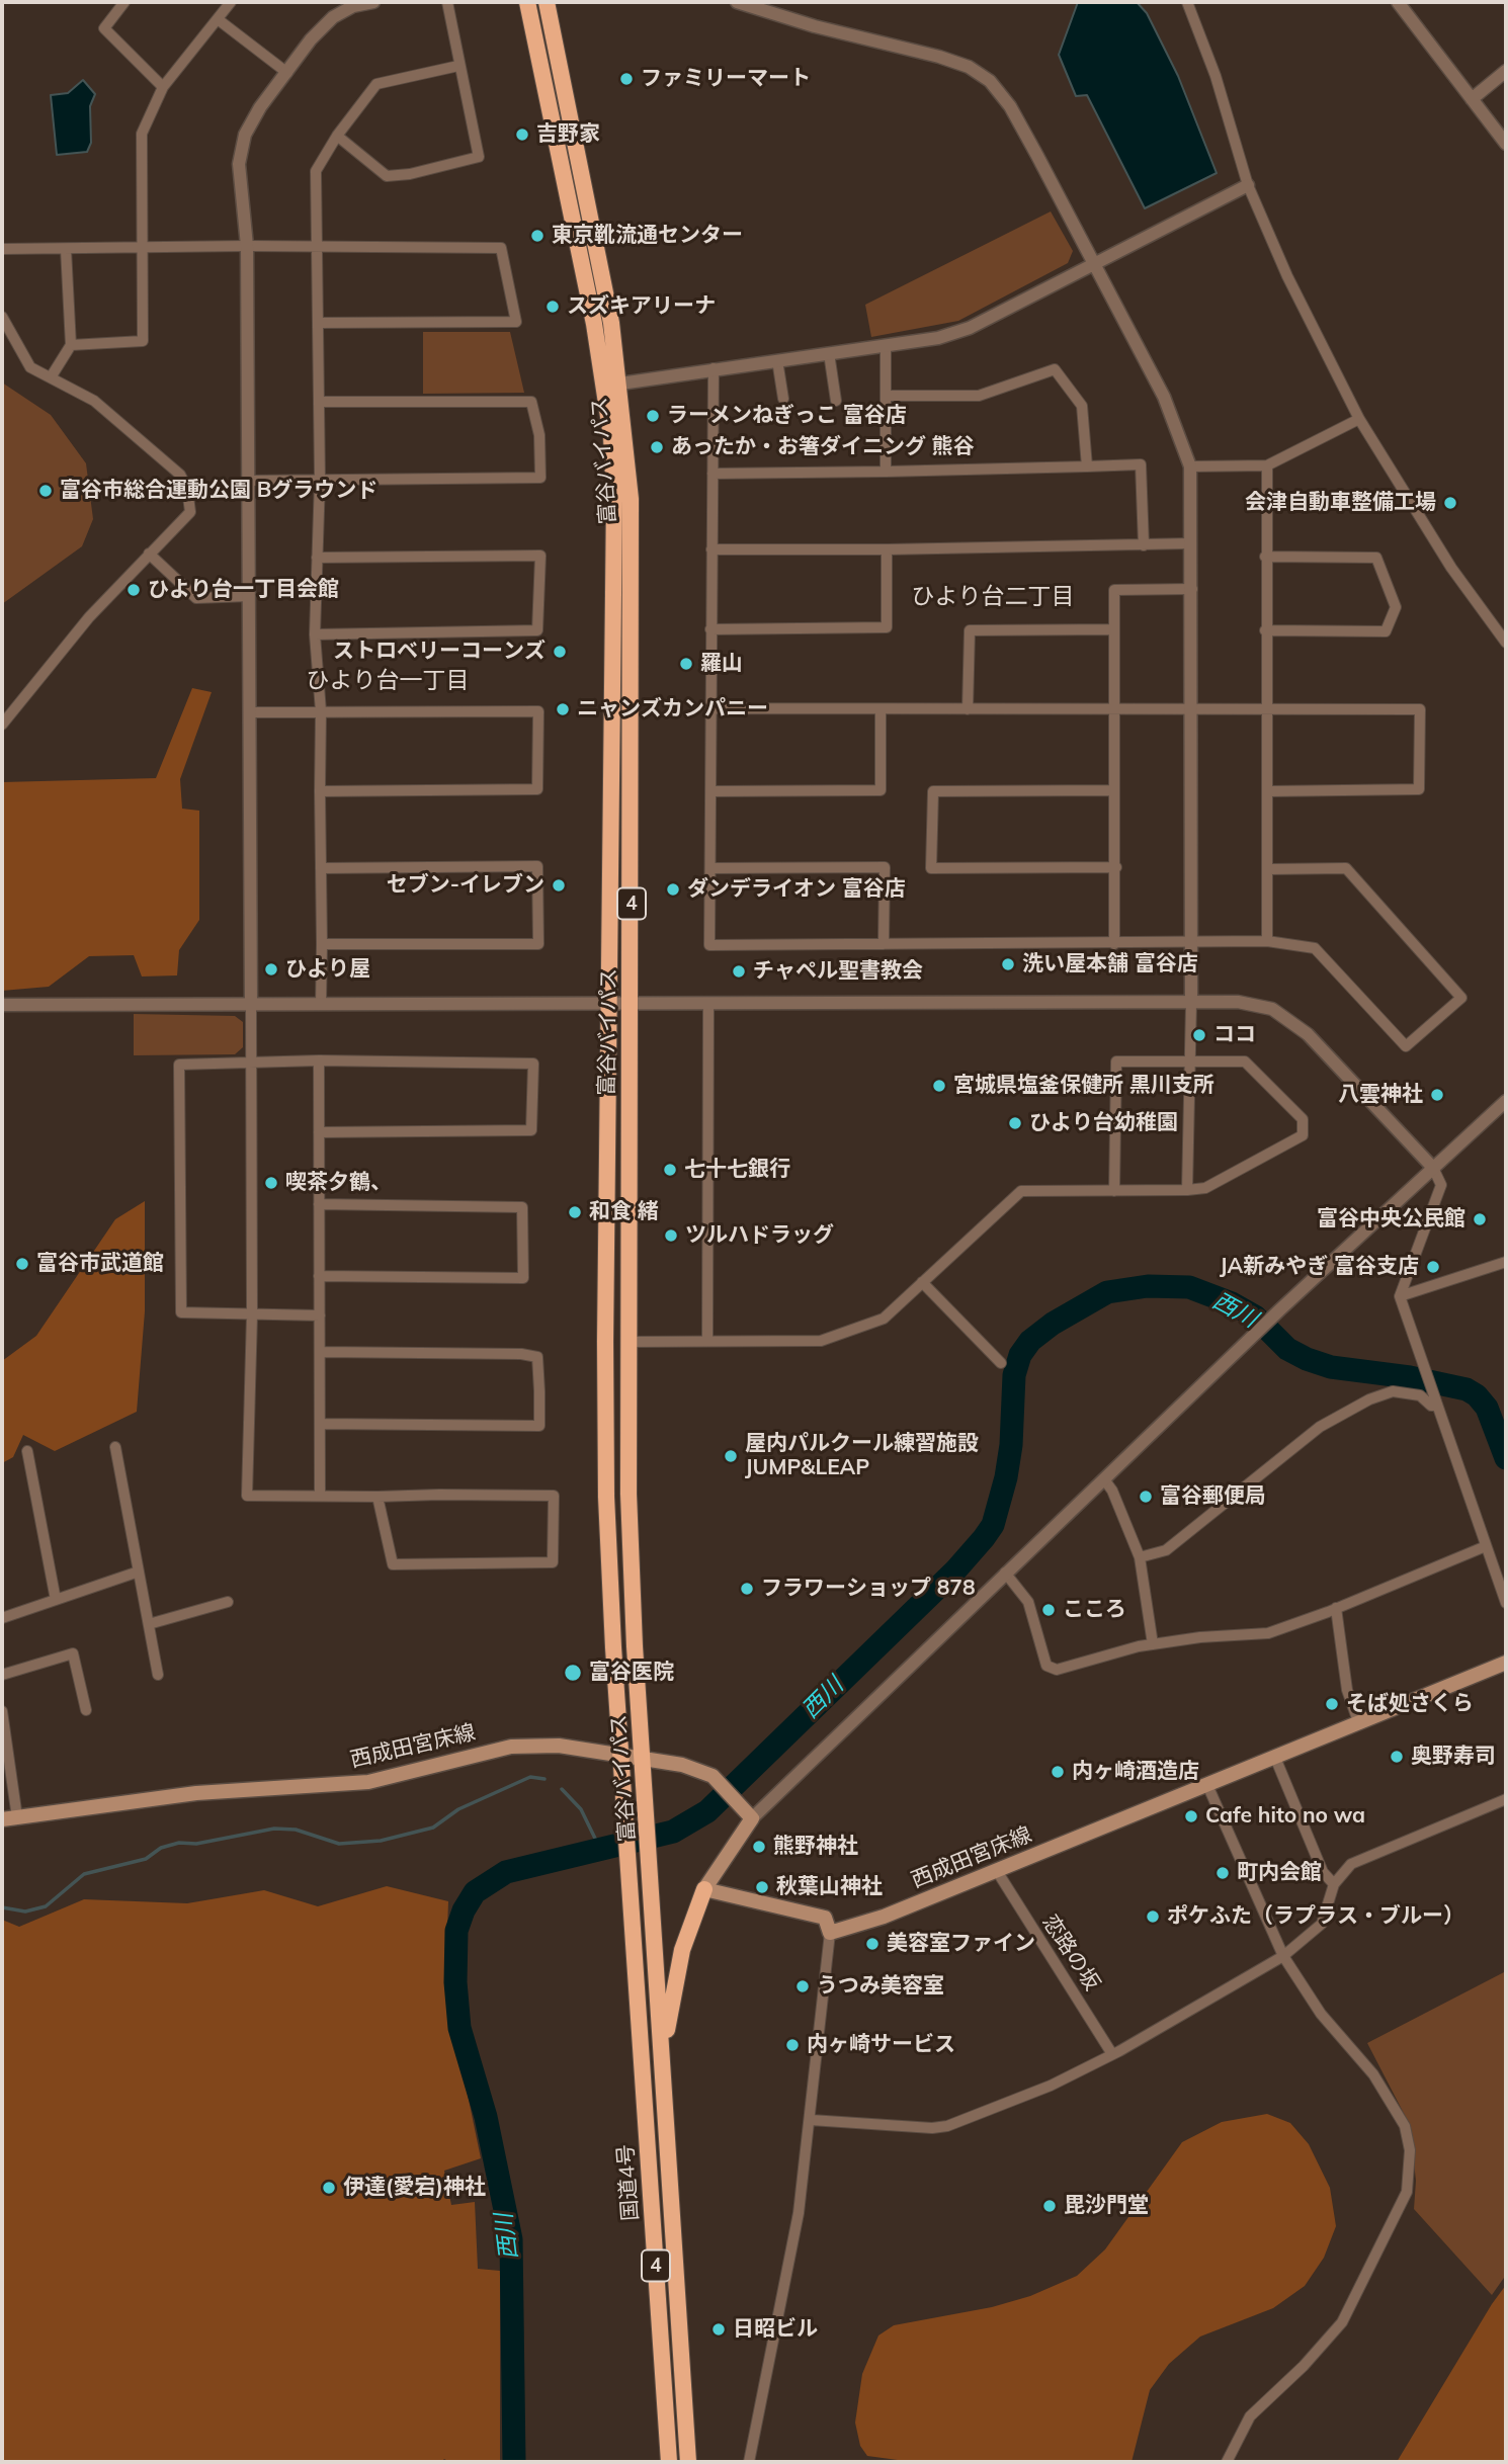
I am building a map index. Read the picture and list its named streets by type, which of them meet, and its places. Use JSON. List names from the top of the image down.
{
  "streets": {
    "highway": ["富谷バイパス", "4", "国道4号"],
    "main road": ["西成田宮床線"],
    "street": ["恋路の坂"]
  },
  "crossings": [
    ["富谷バイパス", "西成田宮床線"],
    ["富谷バイパス", "国道4号"],
    ["西成田宮床線", "恋路の坂"]
  ],
  "districts": ["ひより台二丁目", "ひより台一丁目"],
  "water": ["西川"],
  "places": [
    "ファミリーマート",
    "吉野家",
    "東京靴流通センター",
    "スズキアリーナ",
    "ラーメンねぎっこ 富谷店",
    "あったか・お箸ダイニング 熊谷",
    "富谷市総合運動公園 Bグラウンド",
    "会津自動車整備工場",
    "ひより台一丁目会館",
    "ストロベリーコーンズ",
    "羅山",
    "ニャンズカンパニー",
    "セブン-イレブン",
    "ダンデライオン 富谷店",
    "洗い屋本舗 富谷店",
    "ひより屋",
    "チャペル聖書教会",
    "ココ",
    "宮城県塩釜保健所 黒川支所",
    "八雲神社",
    "ひより台幼稚園",
    "七十七銀行",
    "喫茶夕鶴、",
    "和食 緒",
    "富谷中央公民館",
    "ツルハドラッグ",
    "富谷市武道館",
    "JA新みやぎ 富谷支店",
    "屋内パルクール練習施設 JUMP&LEAP",
    "富谷郵便局",
    "フラワーショップ 878",
    "こころ",
    "富谷医院",
    "そば処さくら",
    "奥野寿司",
    "内ヶ崎酒造店",
    "Cafe hito no wa",
    "熊野神社",
    "町内会館",
    "秋葉山神社",
    "ポケふた（ラプラス・ブルー）",
    "美容室ファイン",
    "うつみ美容室",
    "内ヶ崎サービス",
    "伊達(愛宕)神社",
    "毘沙門堂",
    "日昭ビル"
  ]
}
